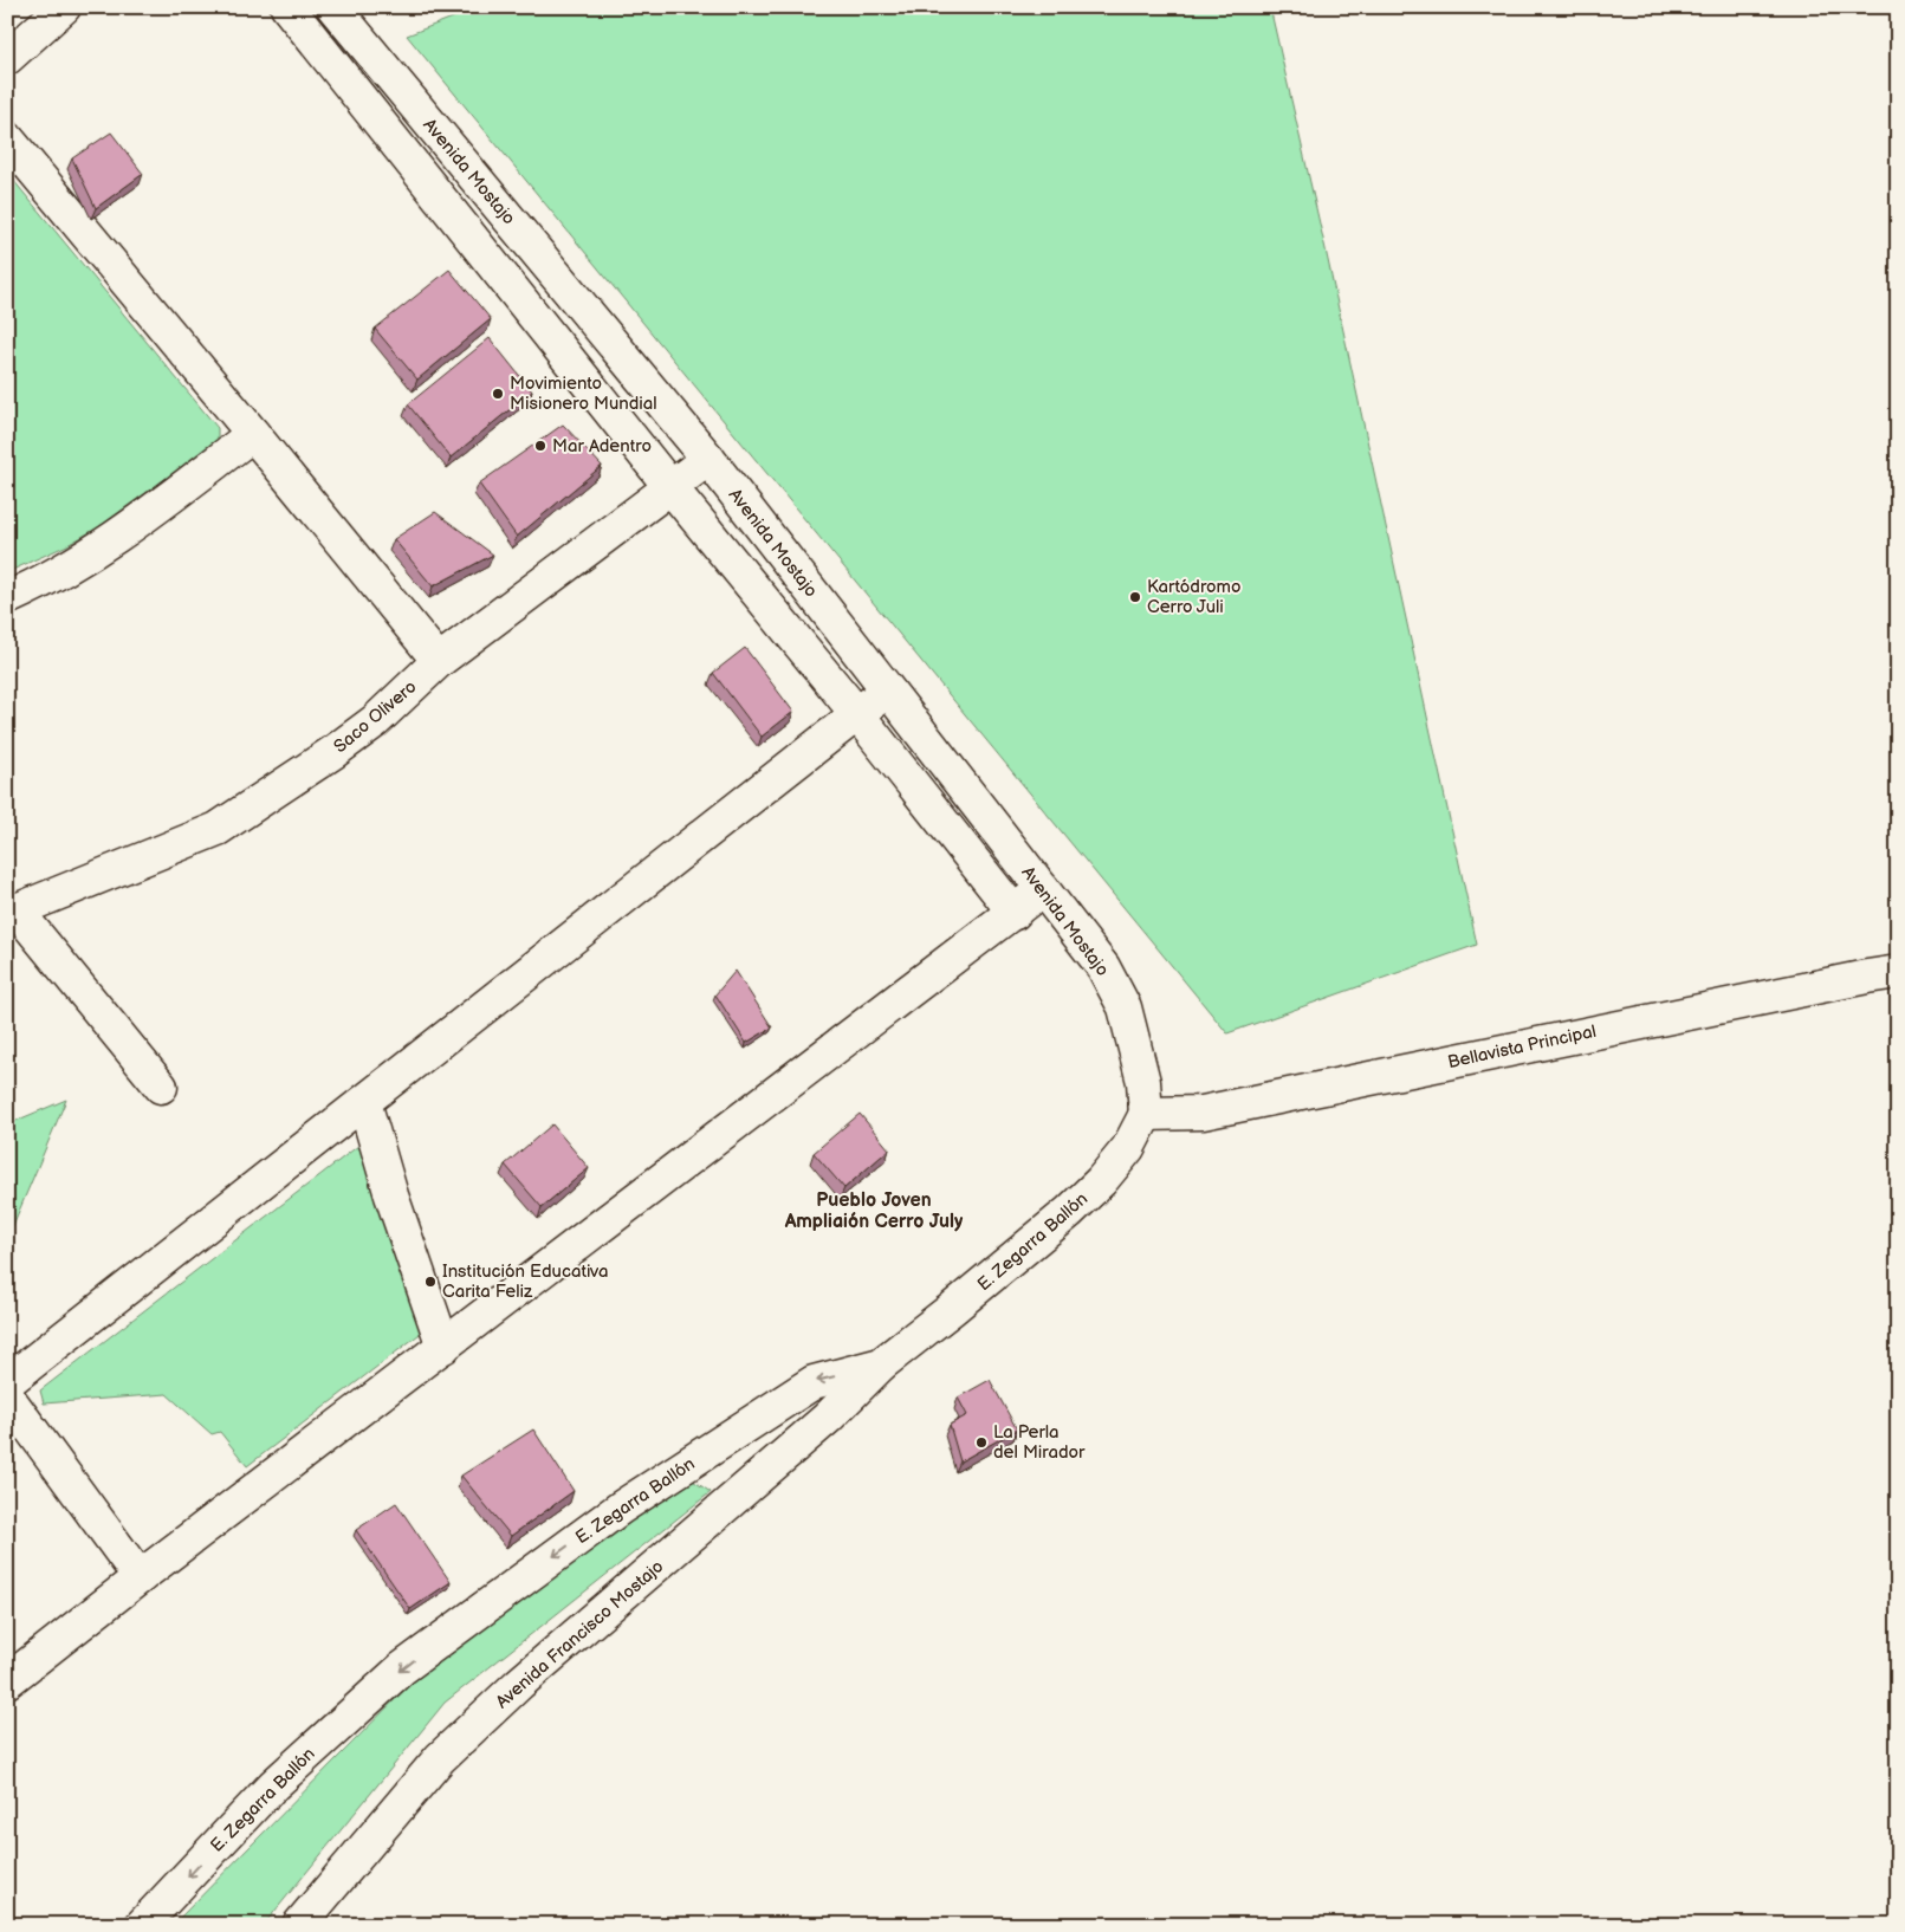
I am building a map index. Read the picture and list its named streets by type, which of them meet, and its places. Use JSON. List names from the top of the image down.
{
  "streets": {
    "street": [
      "Avenida Mostajo",
      "Saco Olivero",
      "Bellavista Principal",
      "E. Zegarra Ballón",
      "Avenida Francisco Mostajo"
    ]
  },
  "crossings": [
    ["Avenida Mostajo", "Saco Olivero"],
    ["Avenida Mostajo", "Bellavista Principal"],
    ["Avenida Mostajo", "E. Zegarra Ballón"],
    ["Bellavista Principal", "E. Zegarra Ballón"],
    ["E. Zegarra Ballón", "Avenida Francisco Mostajo"]
  ],
  "districts": ["Pueblo Joven Ampliaión Cerro July"],
  "places": [
    "Movimiento Misionero Mundial",
    "Mar Adentro",
    "Kartódromo Cerro Juli",
    "Institución Educativa Carita Feliz",
    "La Perla del Mirador"
  ]
}
